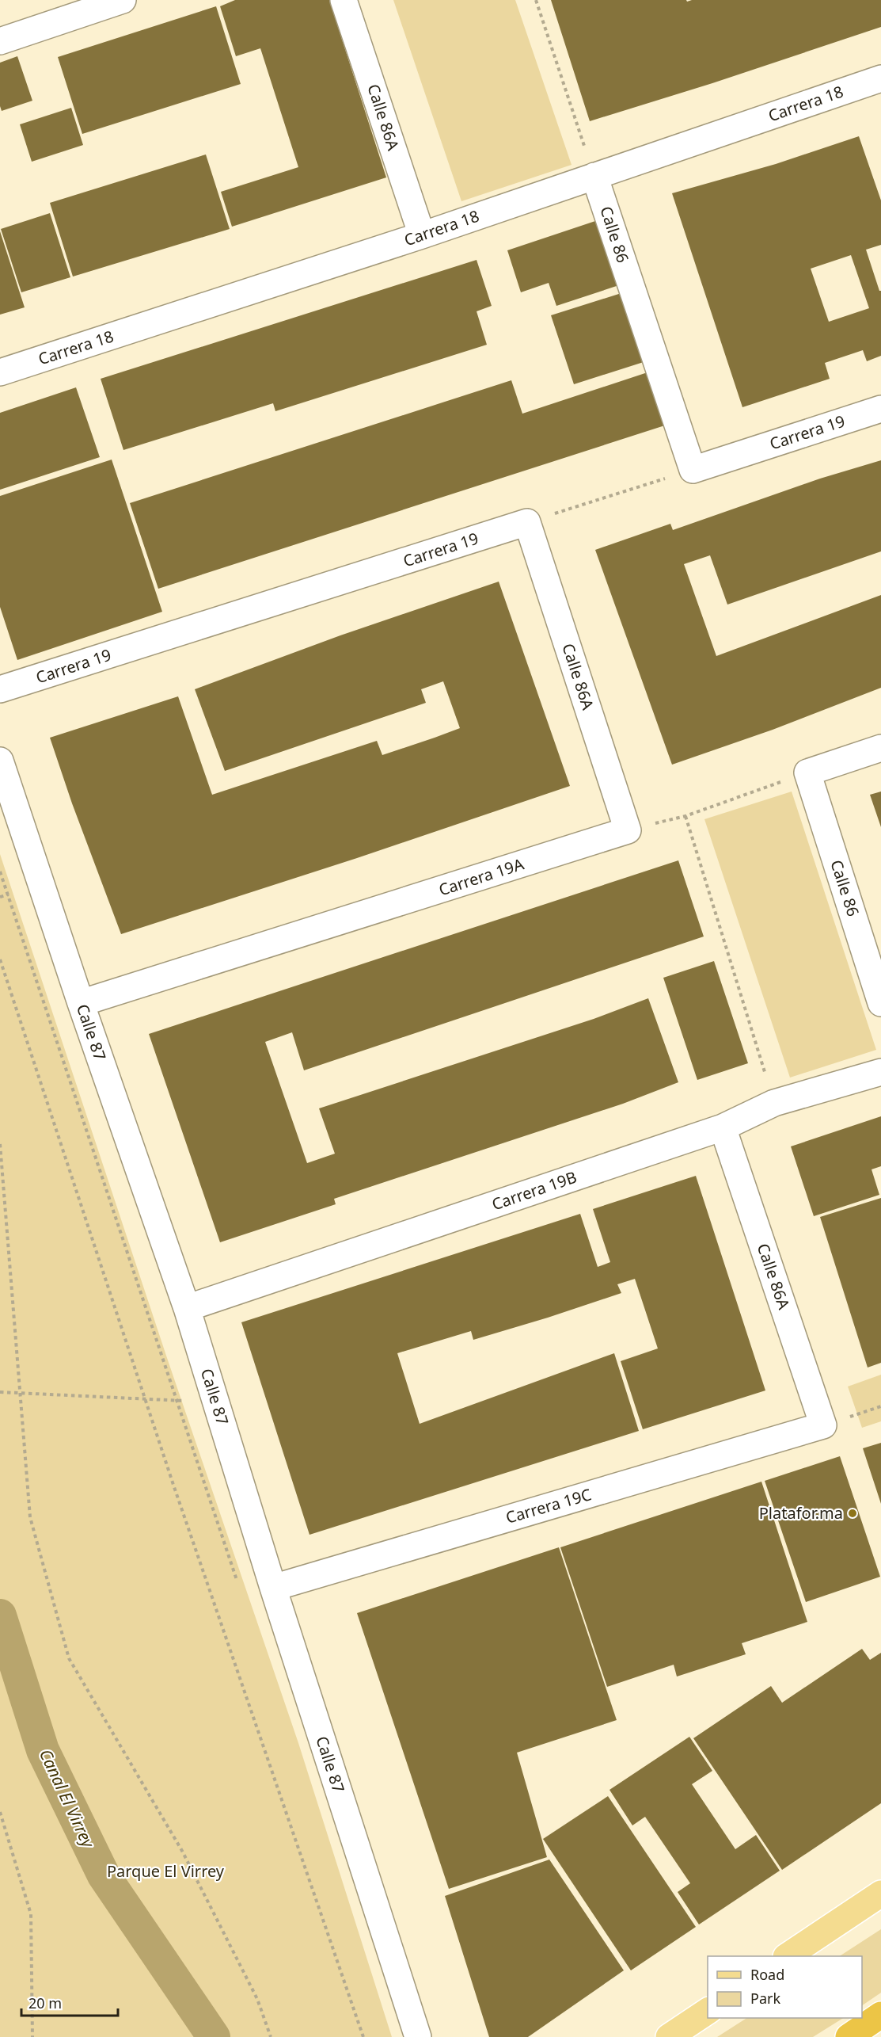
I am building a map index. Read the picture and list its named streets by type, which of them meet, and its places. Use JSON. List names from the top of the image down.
{
  "streets": {
    "street": [
      "Carrera 18",
      "Calle 86A",
      "Calle 86",
      "Carrera 19",
      "Carrera 19A",
      "Calle 87",
      "Carrera 19B",
      "Carrera 19C"
    ]
  },
  "crossings": [
    ["Carrera 18", "Calle 86A"],
    ["Carrera 18", "Calle 86"],
    ["Calle 86A", "Carrera 19"],
    ["Calle 86A", "Carrera 19A"],
    ["Calle 86A", "Carrera 19B"],
    ["Calle 86A", "Carrera 19C"],
    ["Calle 86", "Carrera 19"],
    ["Carrera 19A", "Calle 87"],
    ["Calle 87", "Carrera 19B"],
    ["Calle 87", "Carrera 19C"]
  ],
  "water": ["Canal El Virrey"],
  "parks": ["Parque El Virrey"],
  "places": ["Platafor.ma"],
  "legend": ["Road", "Park"],
  "scale_bar": "20 m"
}
